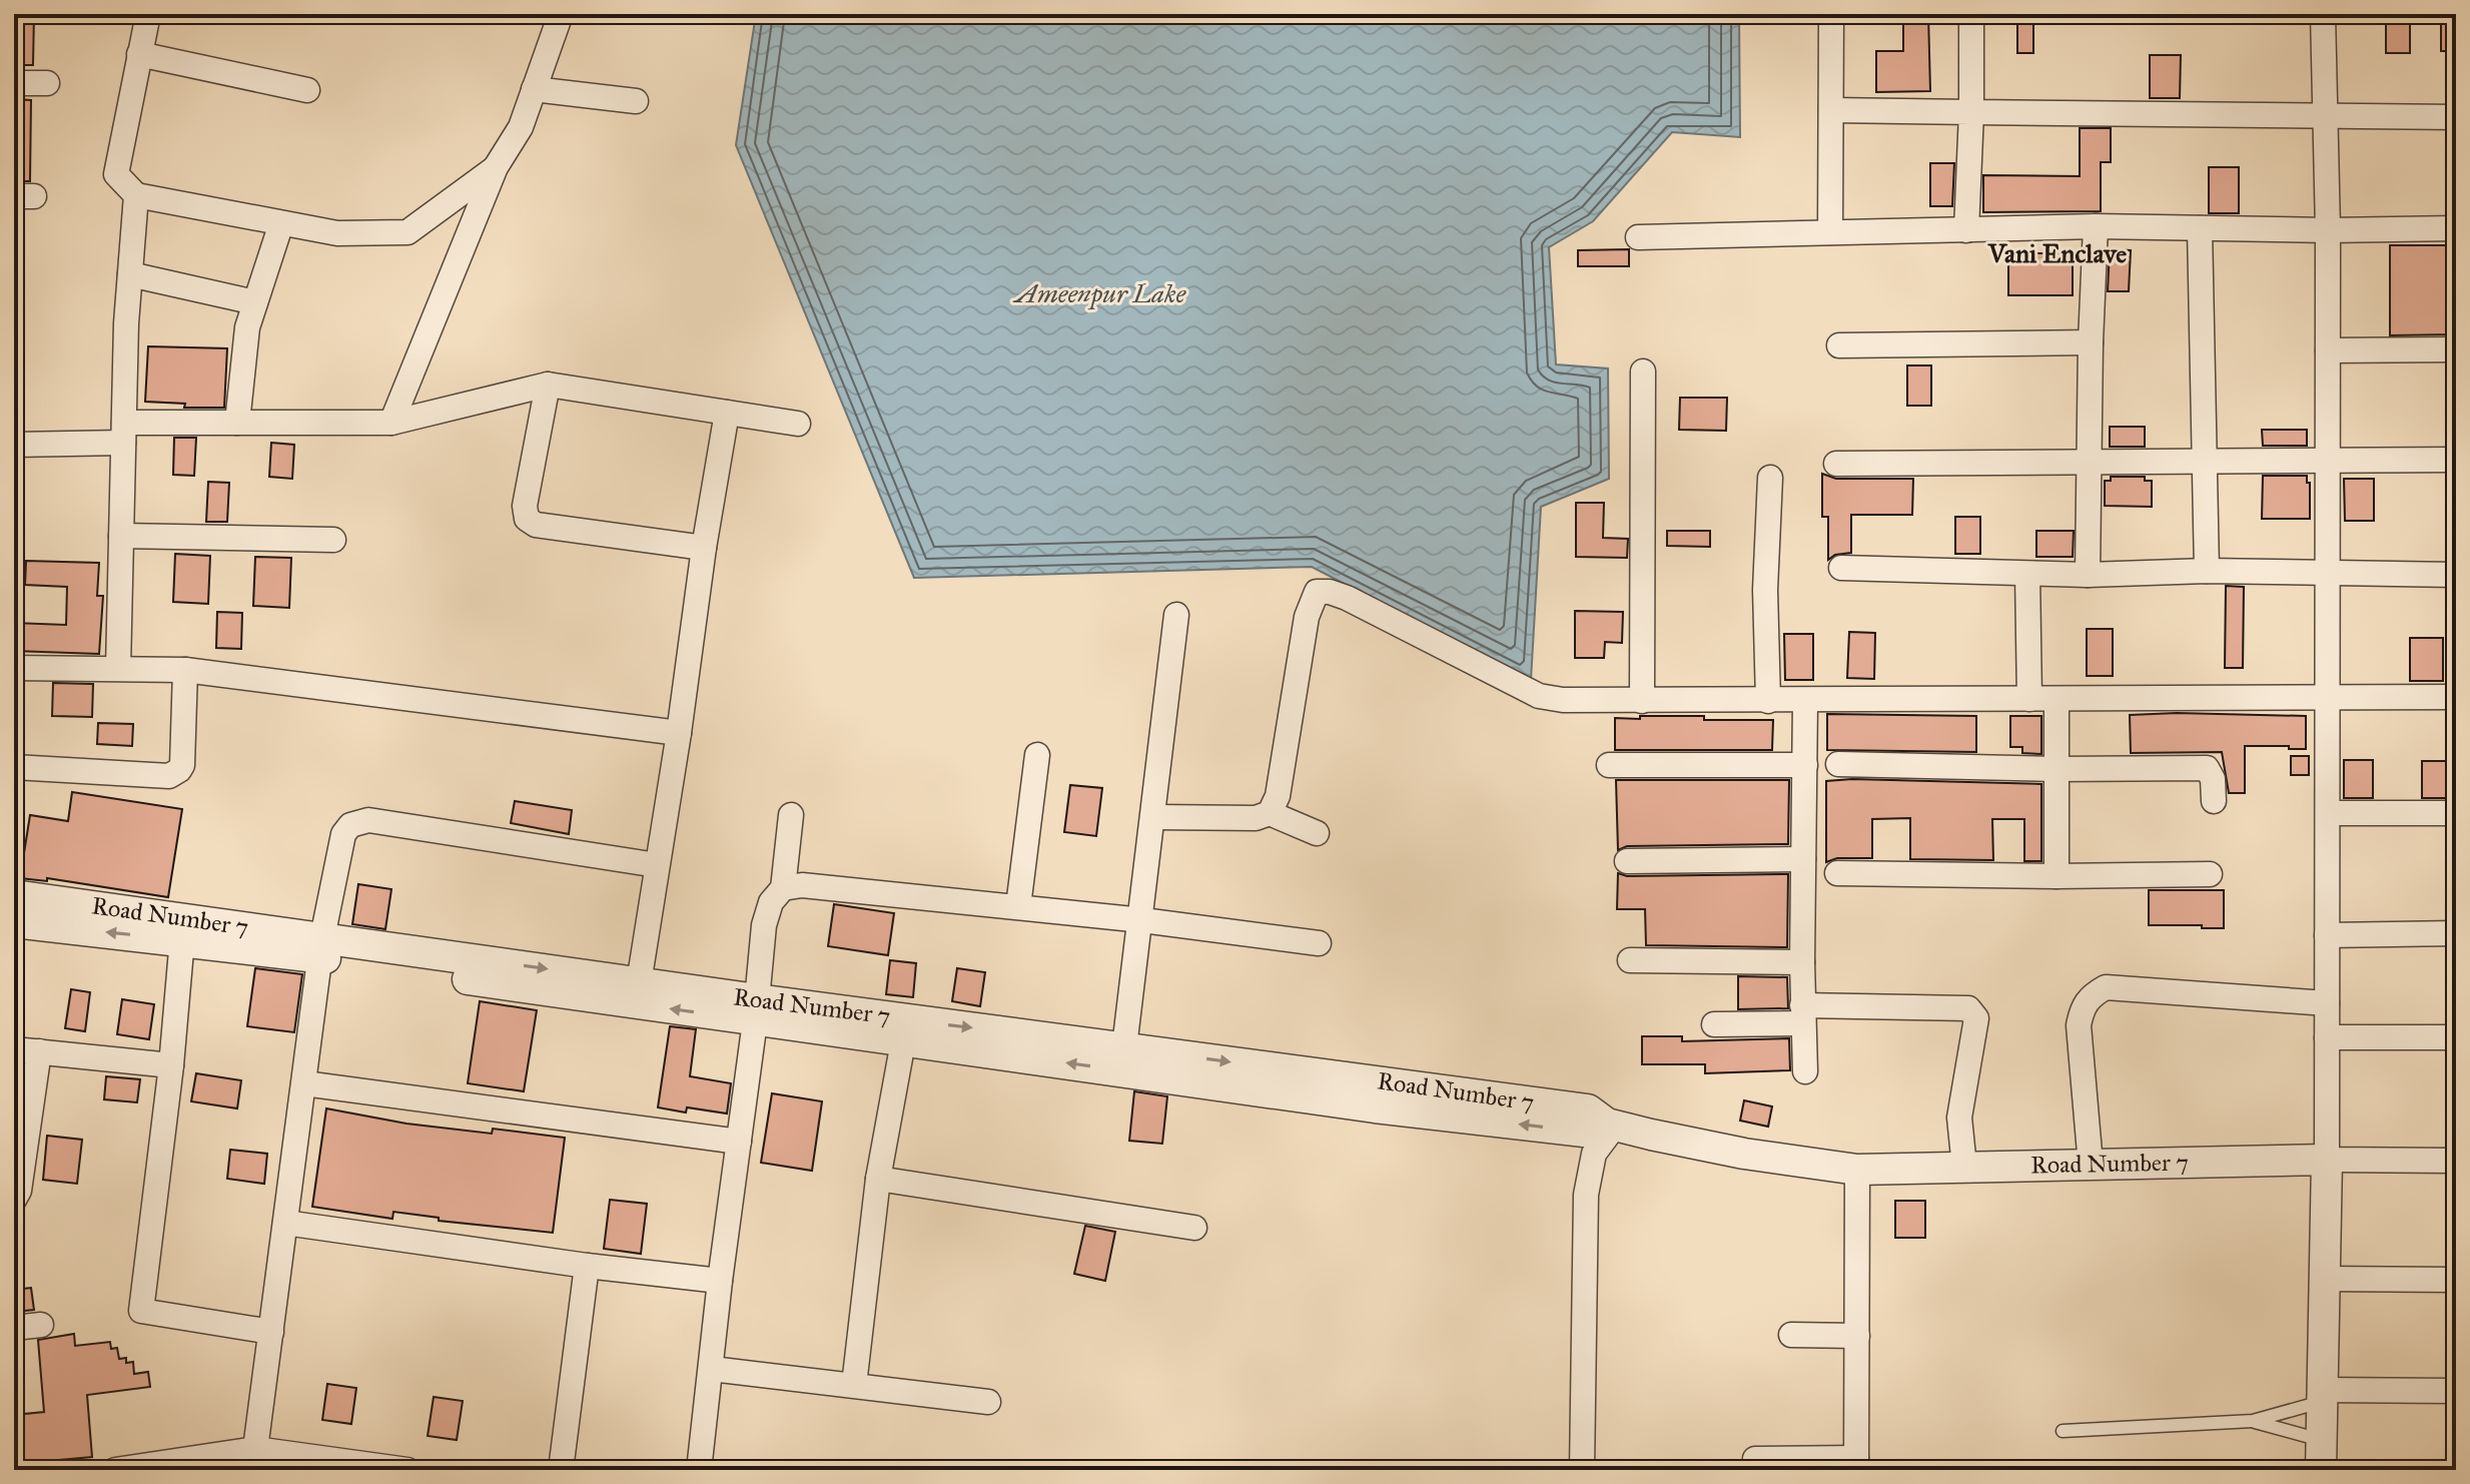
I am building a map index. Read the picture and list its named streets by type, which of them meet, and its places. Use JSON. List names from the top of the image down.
{
  "streets": {
    "street": ["Road Number 7"]
  },
  "districts": ["Vani Enclave"],
  "water": ["Ameenpur Lake"]
}
